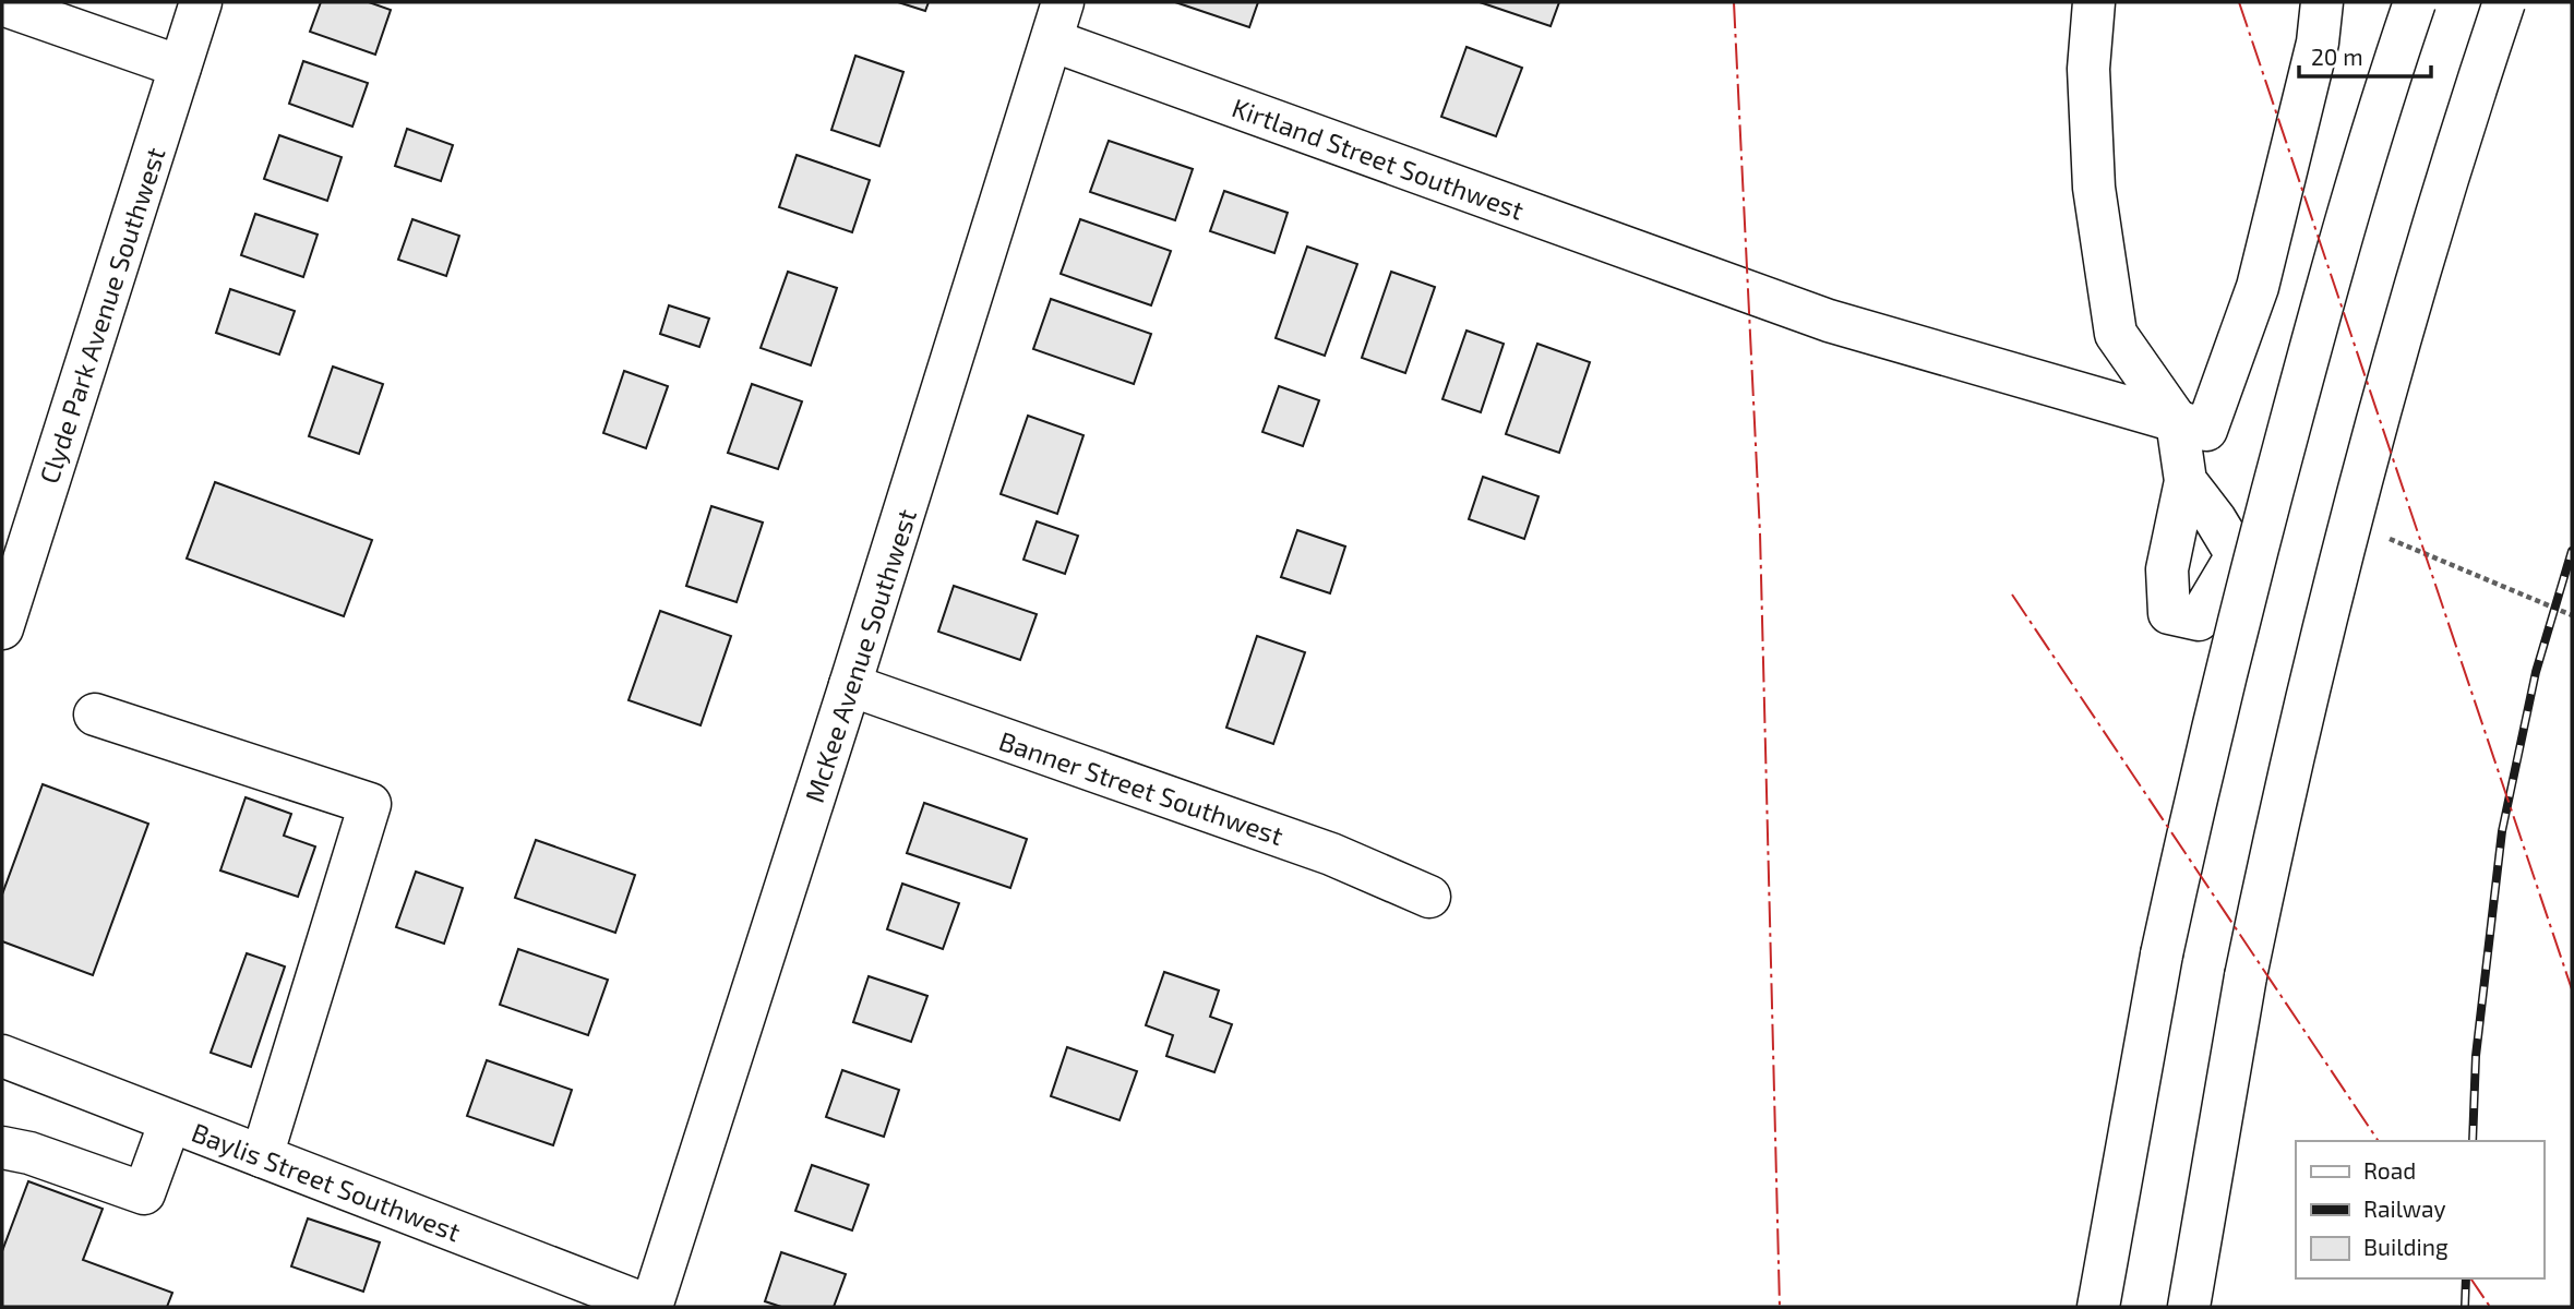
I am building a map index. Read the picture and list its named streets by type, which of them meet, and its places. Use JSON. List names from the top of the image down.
{
  "streets": {
    "main road": [
      "Kirtland Street Southwest",
      "Clyde Park Avenue Southwest",
      "McKee Avenue Southwest",
      "Banner Street Southwest",
      "Baylis Street Southwest"
    ]
  },
  "crossings": [
    ["Kirtland Street Southwest", "McKee Avenue Southwest"],
    ["McKee Avenue Southwest", "Banner Street Southwest"],
    ["McKee Avenue Southwest", "Baylis Street Southwest"]
  ],
  "legend": ["Road", "Railway", "Building"],
  "scale_bar": "20 m"
}
